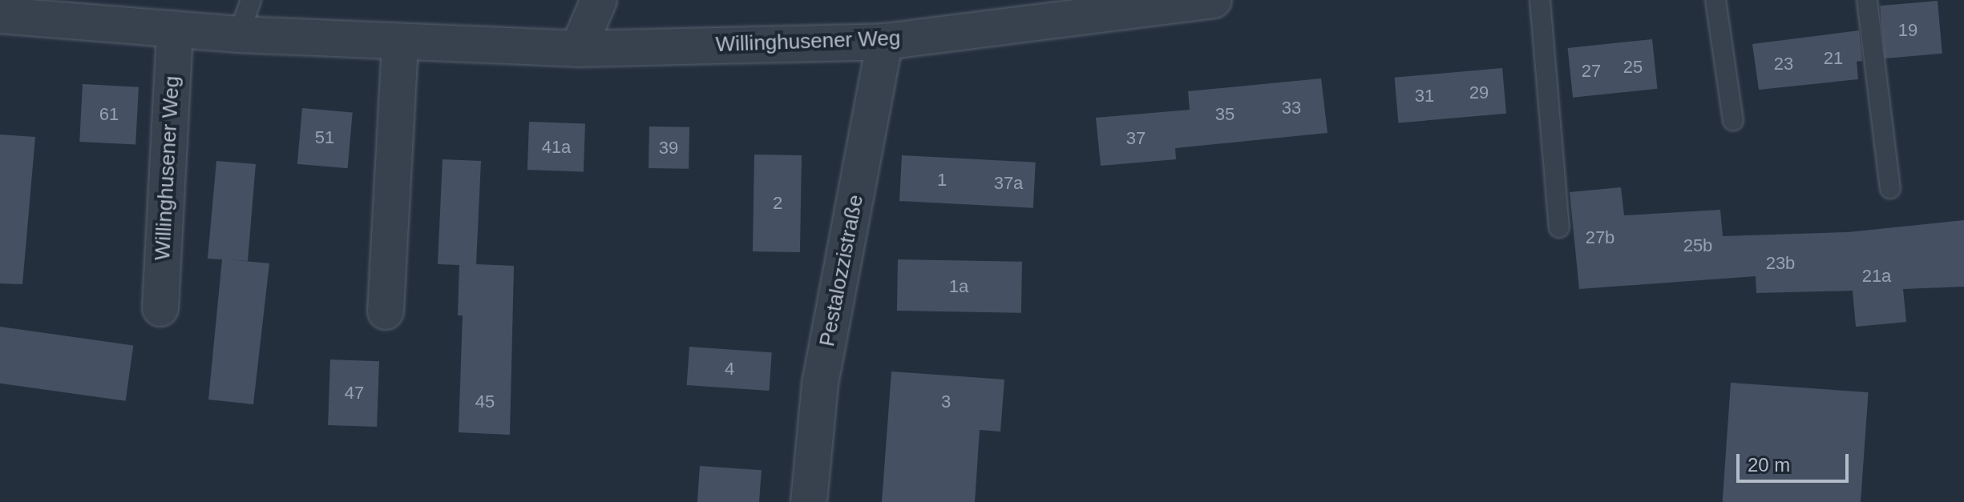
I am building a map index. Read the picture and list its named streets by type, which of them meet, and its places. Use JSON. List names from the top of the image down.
{
  "streets": {
    "street": ["Willinghusener Weg", "Pestalozzistraße"]
  },
  "crossings": [
    ["Willinghusener Weg", "Pestalozzistraße"]
  ],
  "house_numbers": [
    "19",
    "21",
    "23",
    "25",
    "27",
    "29",
    "31",
    "33",
    "61",
    "35",
    "51",
    "37",
    "41a",
    "39",
    "1",
    "37a",
    "2",
    "27b",
    "25b",
    "23b",
    "21a",
    "1a",
    "4",
    "47",
    "45",
    "3"
  ],
  "scale_bar": "20 m"
}
